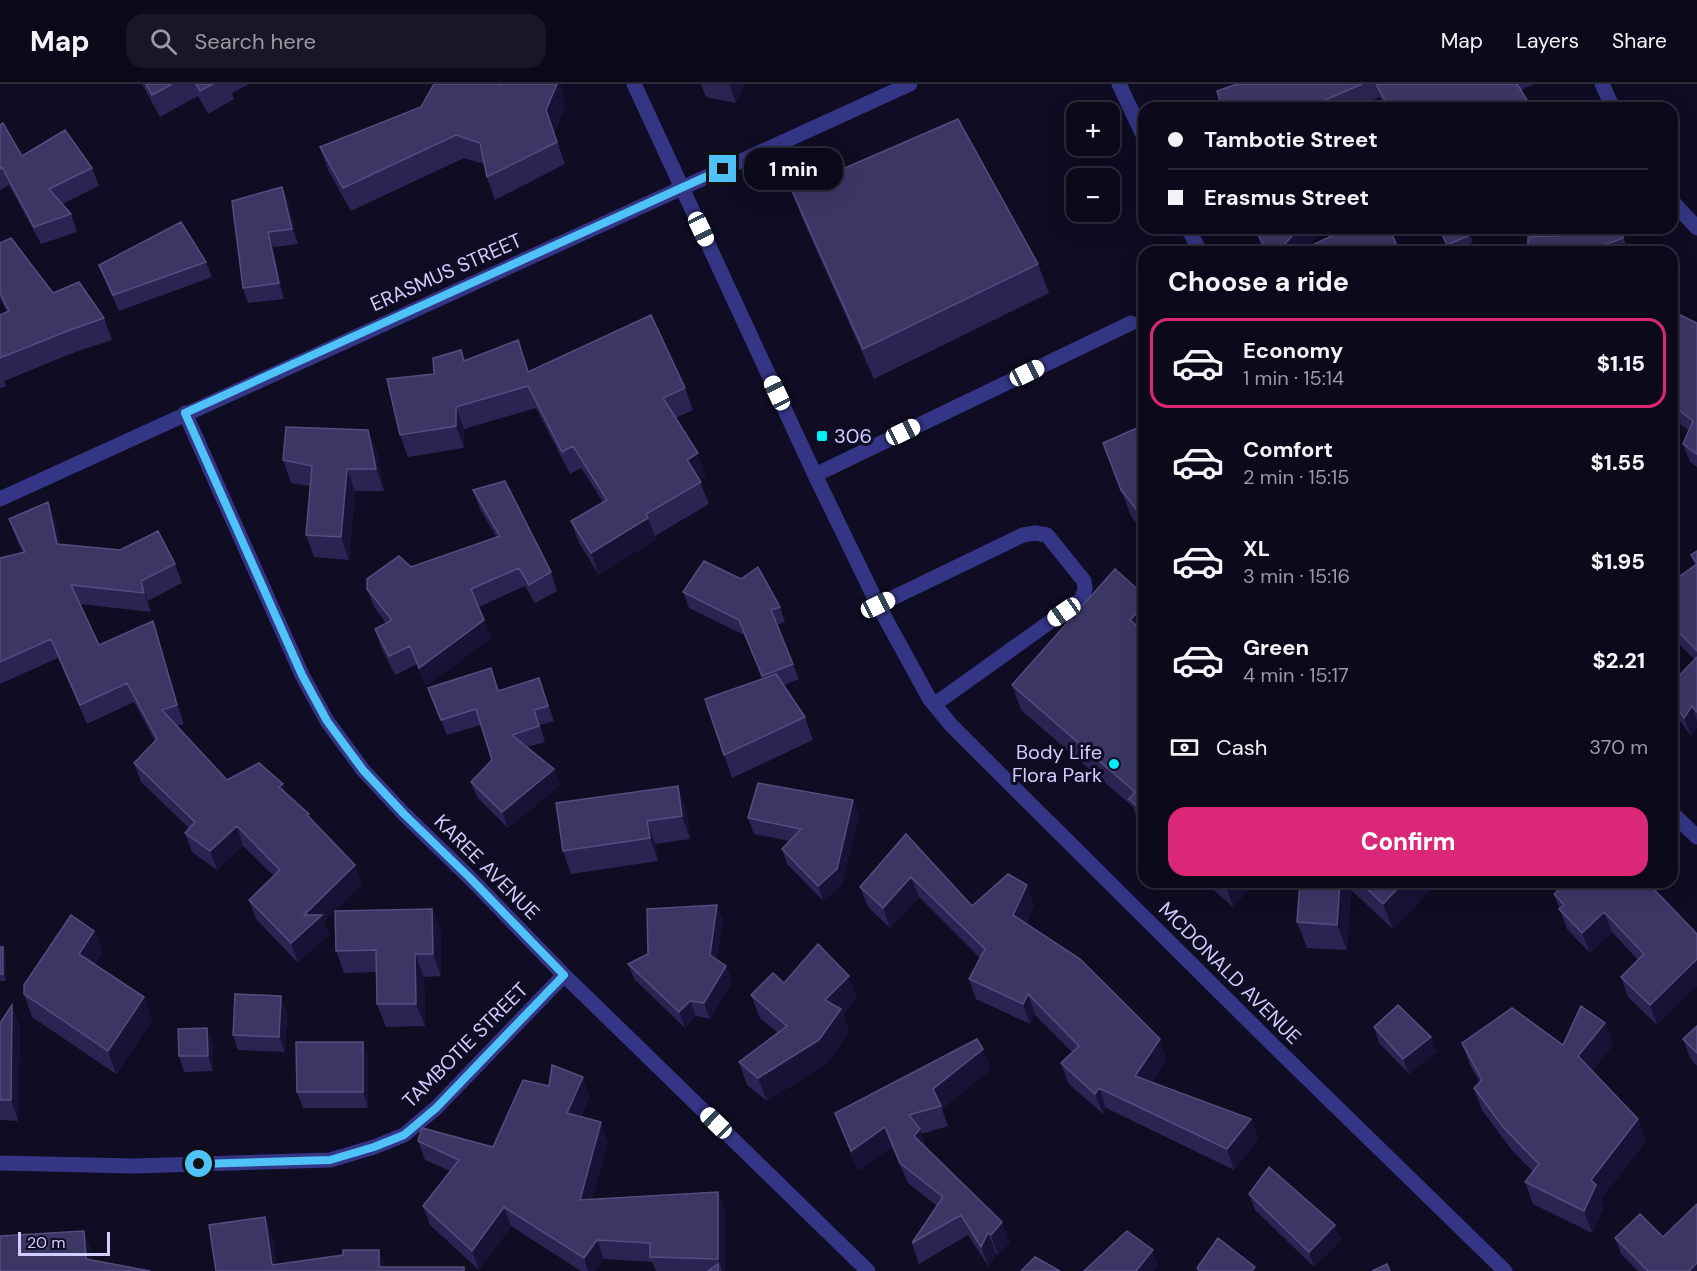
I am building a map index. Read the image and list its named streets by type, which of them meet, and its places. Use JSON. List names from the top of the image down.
{
  "streets": {
    "street": [
      "ERASMUS STREET",
      "KAREE AVENUE",
      "MCDONALD AVENUE",
      "TAMBOTIE STREET"
    ]
  },
  "crossings": [
    ["ERASMUS STREET", "KAREE AVENUE"],
    ["ERASMUS STREET", "MCDONALD AVENUE"],
    ["KAREE AVENUE", "TAMBOTIE STREET"]
  ],
  "places": {
    "transit": ["306"],
    "other": ["Body Life Flora Park"]
  },
  "scale_bar": "20 m",
  "page": {
    "header": "Map",
    "search": "Search here",
    "nav": ["Map", "Layers", "Share"],
    "map_buttons": ["+", "−"],
    "banner": ["Tambotie Street", "Erasmus Street"],
    "bubble": "1 min",
    "heading": "Choose a ride",
    "list": [
      {
        "name": "Economy",
        "note": "1 min · 15:14",
        "value": "$1.15"
      },
      {
        "name": "Comfort",
        "note": "2 min · 15:15",
        "value": "$1.55"
      },
      {
        "name": "XL",
        "note": "3 min · 15:16",
        "value": "$1.95"
      },
      {
        "name": "Green",
        "note": "4 min · 15:17",
        "value": "$2.21"
      }
    ],
    "pay": ["Cash", "370 m"],
    "buttons": "Confirm",
    "scale": "20 m"
  }
}
